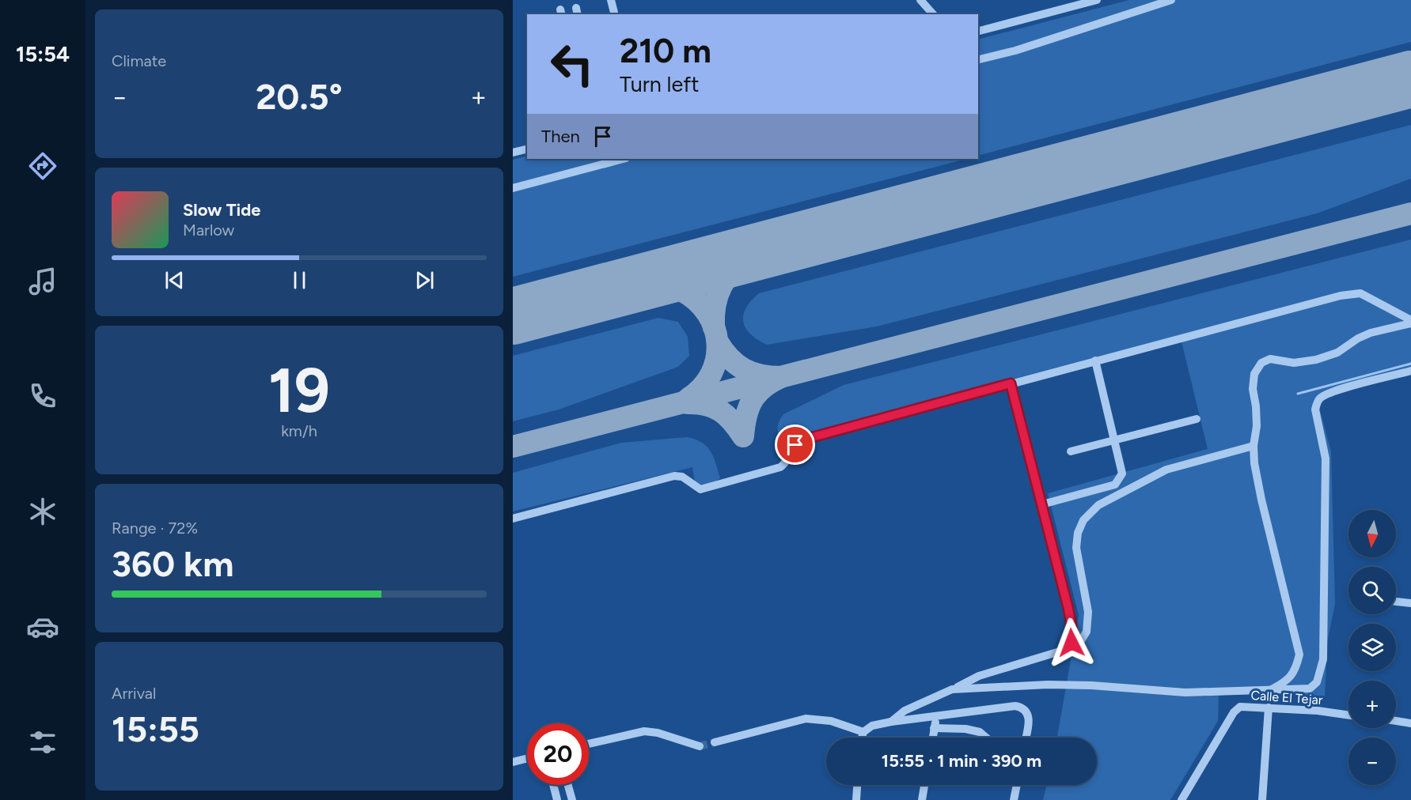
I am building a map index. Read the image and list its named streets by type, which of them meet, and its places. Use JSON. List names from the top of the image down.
{
  "streets": {
    "street": ["Calle El Tejar"]
  },
  "north": "bottom",
  "page": {
    "tabs": "15:54",
    "tile": [
      "Climate",
      ["19", "km/h"],
      ["Range · 72%", "360 km"],
      ["Arrival", "15:55"]
    ],
    "turn": ["210 m", "Turn left"],
    "heat": ["−", "20.5°", "+"],
    "then": "Then",
    "song": ["Slow Tide", "Marlow"],
    "map_buttons": ["+", "−"],
    "limit": "20",
    "trip": "15:55 · 1 min · 390 m"
  }
}
